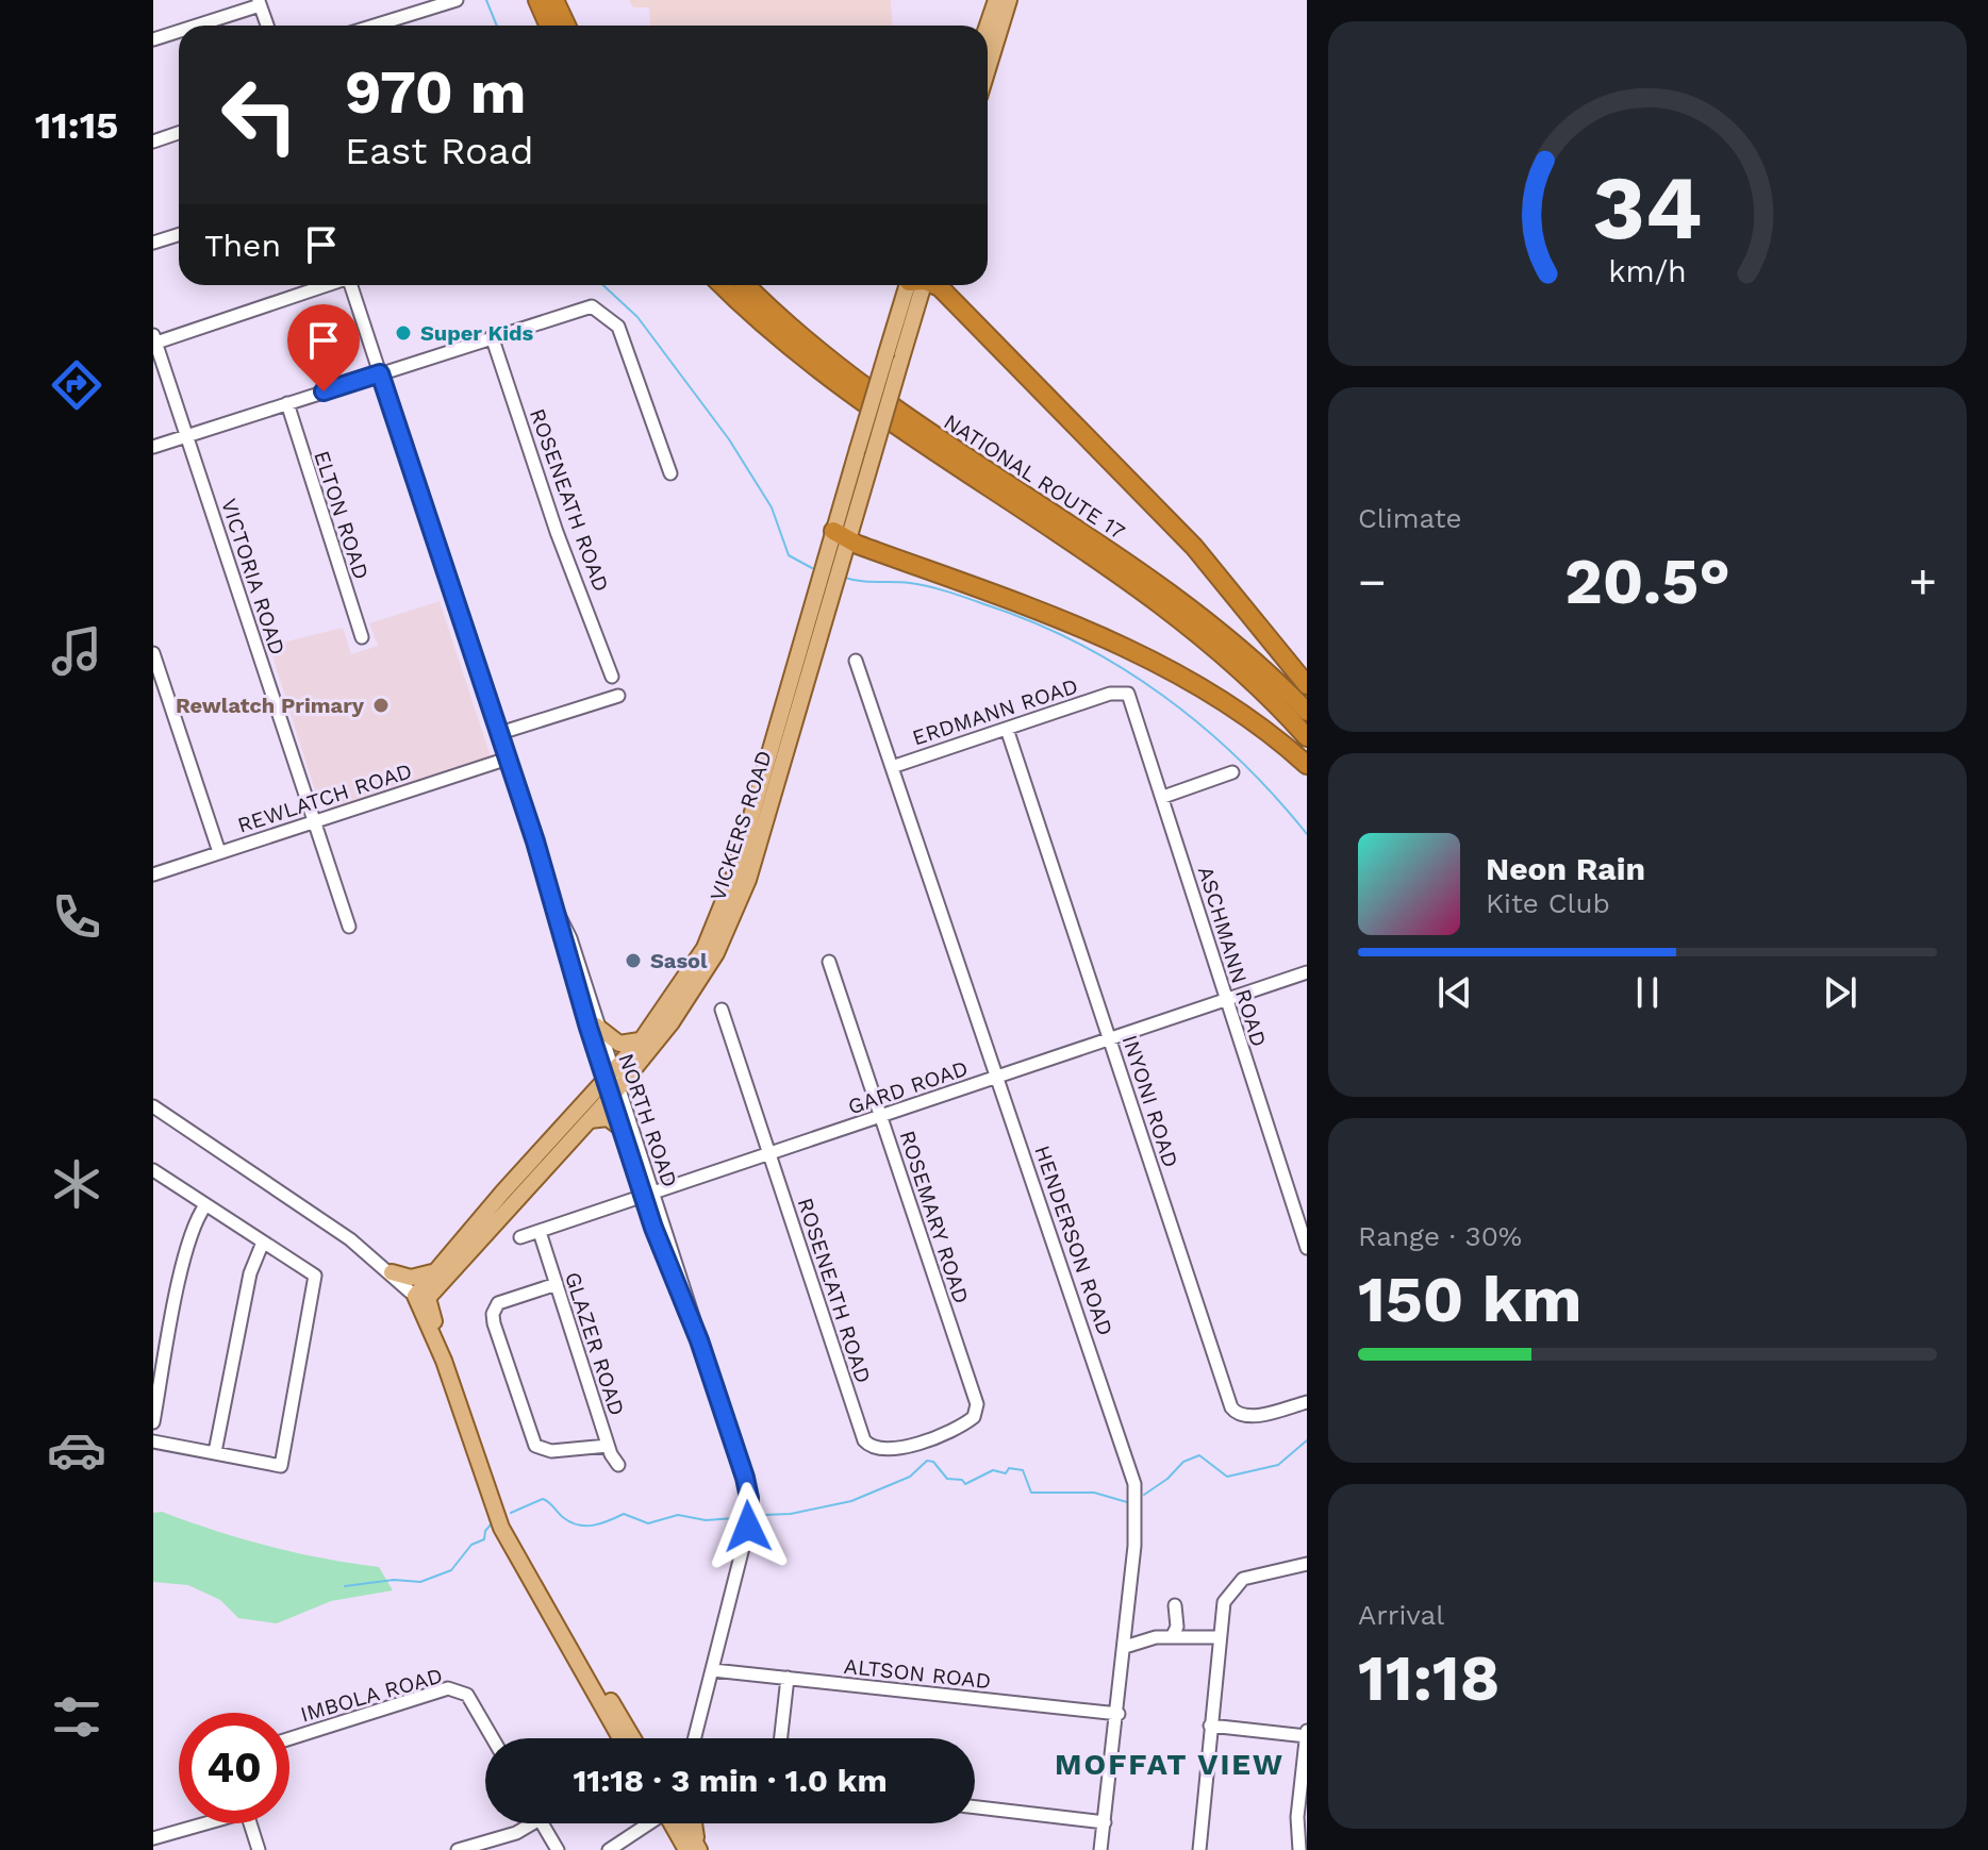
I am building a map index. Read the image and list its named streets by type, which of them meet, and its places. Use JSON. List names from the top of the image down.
{
  "streets": {
    "highway": ["NATIONAL ROUTE 17"],
    "main road": ["VICKERS ROAD"],
    "street": [
      "ROSENEATH ROAD",
      "ELTON ROAD",
      "VICTORIA ROAD",
      "ERDMANN ROAD",
      "REWLATCH ROAD",
      "ASCHMANN ROAD",
      "GARD ROAD",
      "INYONI ROAD",
      "NORTH ROAD",
      "ROSEMARY ROAD",
      "HENDERSON ROAD",
      "GLAZER ROAD",
      "ALTSON ROAD",
      "IMBOLA ROAD"
    ]
  },
  "crossings": [
    ["ROSENEATH ROAD", "GARD ROAD"],
    ["ROSENEATH ROAD", "ROSEMARY ROAD"],
    ["VICTORIA ROAD", "REWLATCH ROAD"],
    ["ERDMANN ROAD", "ASCHMANN ROAD"],
    ["ERDMANN ROAD", "INYONI ROAD"],
    ["ERDMANN ROAD", "HENDERSON ROAD"],
    ["REWLATCH ROAD", "NORTH ROAD"],
    ["VICKERS ROAD", "NORTH ROAD"],
    ["ASCHMANN ROAD", "GARD ROAD"],
    ["GARD ROAD", "INYONI ROAD"],
    ["GARD ROAD", "NORTH ROAD"],
    ["GARD ROAD", "ROSEMARY ROAD"],
    ["GARD ROAD", "HENDERSON ROAD"],
    ["GARD ROAD", "GLAZER ROAD"],
    ["NORTH ROAD", "ALTSON ROAD"],
    ["HENDERSON ROAD", "ALTSON ROAD"]
  ],
  "districts": ["MOFFAT VIEW"],
  "places": ["Super Kids", "Rewlatch Primary", "Sasol"],
  "page": {
    "tabs": "11:15",
    "turn": ["970 m", "East Road"],
    "then": "Then",
    "tile": [
      "Climate",
      ["Range · 30%", "150 km"],
      ["Arrival", "11:18"]
    ],
    "heat": ["−", "20.5°", "+"],
    "song": ["Neon Rain", "Kite Club"],
    "limit": "40",
    "trip": "11:18 · 3 min · 1.0 km",
    "gauge": ["34", "km/h"]
  }
}
